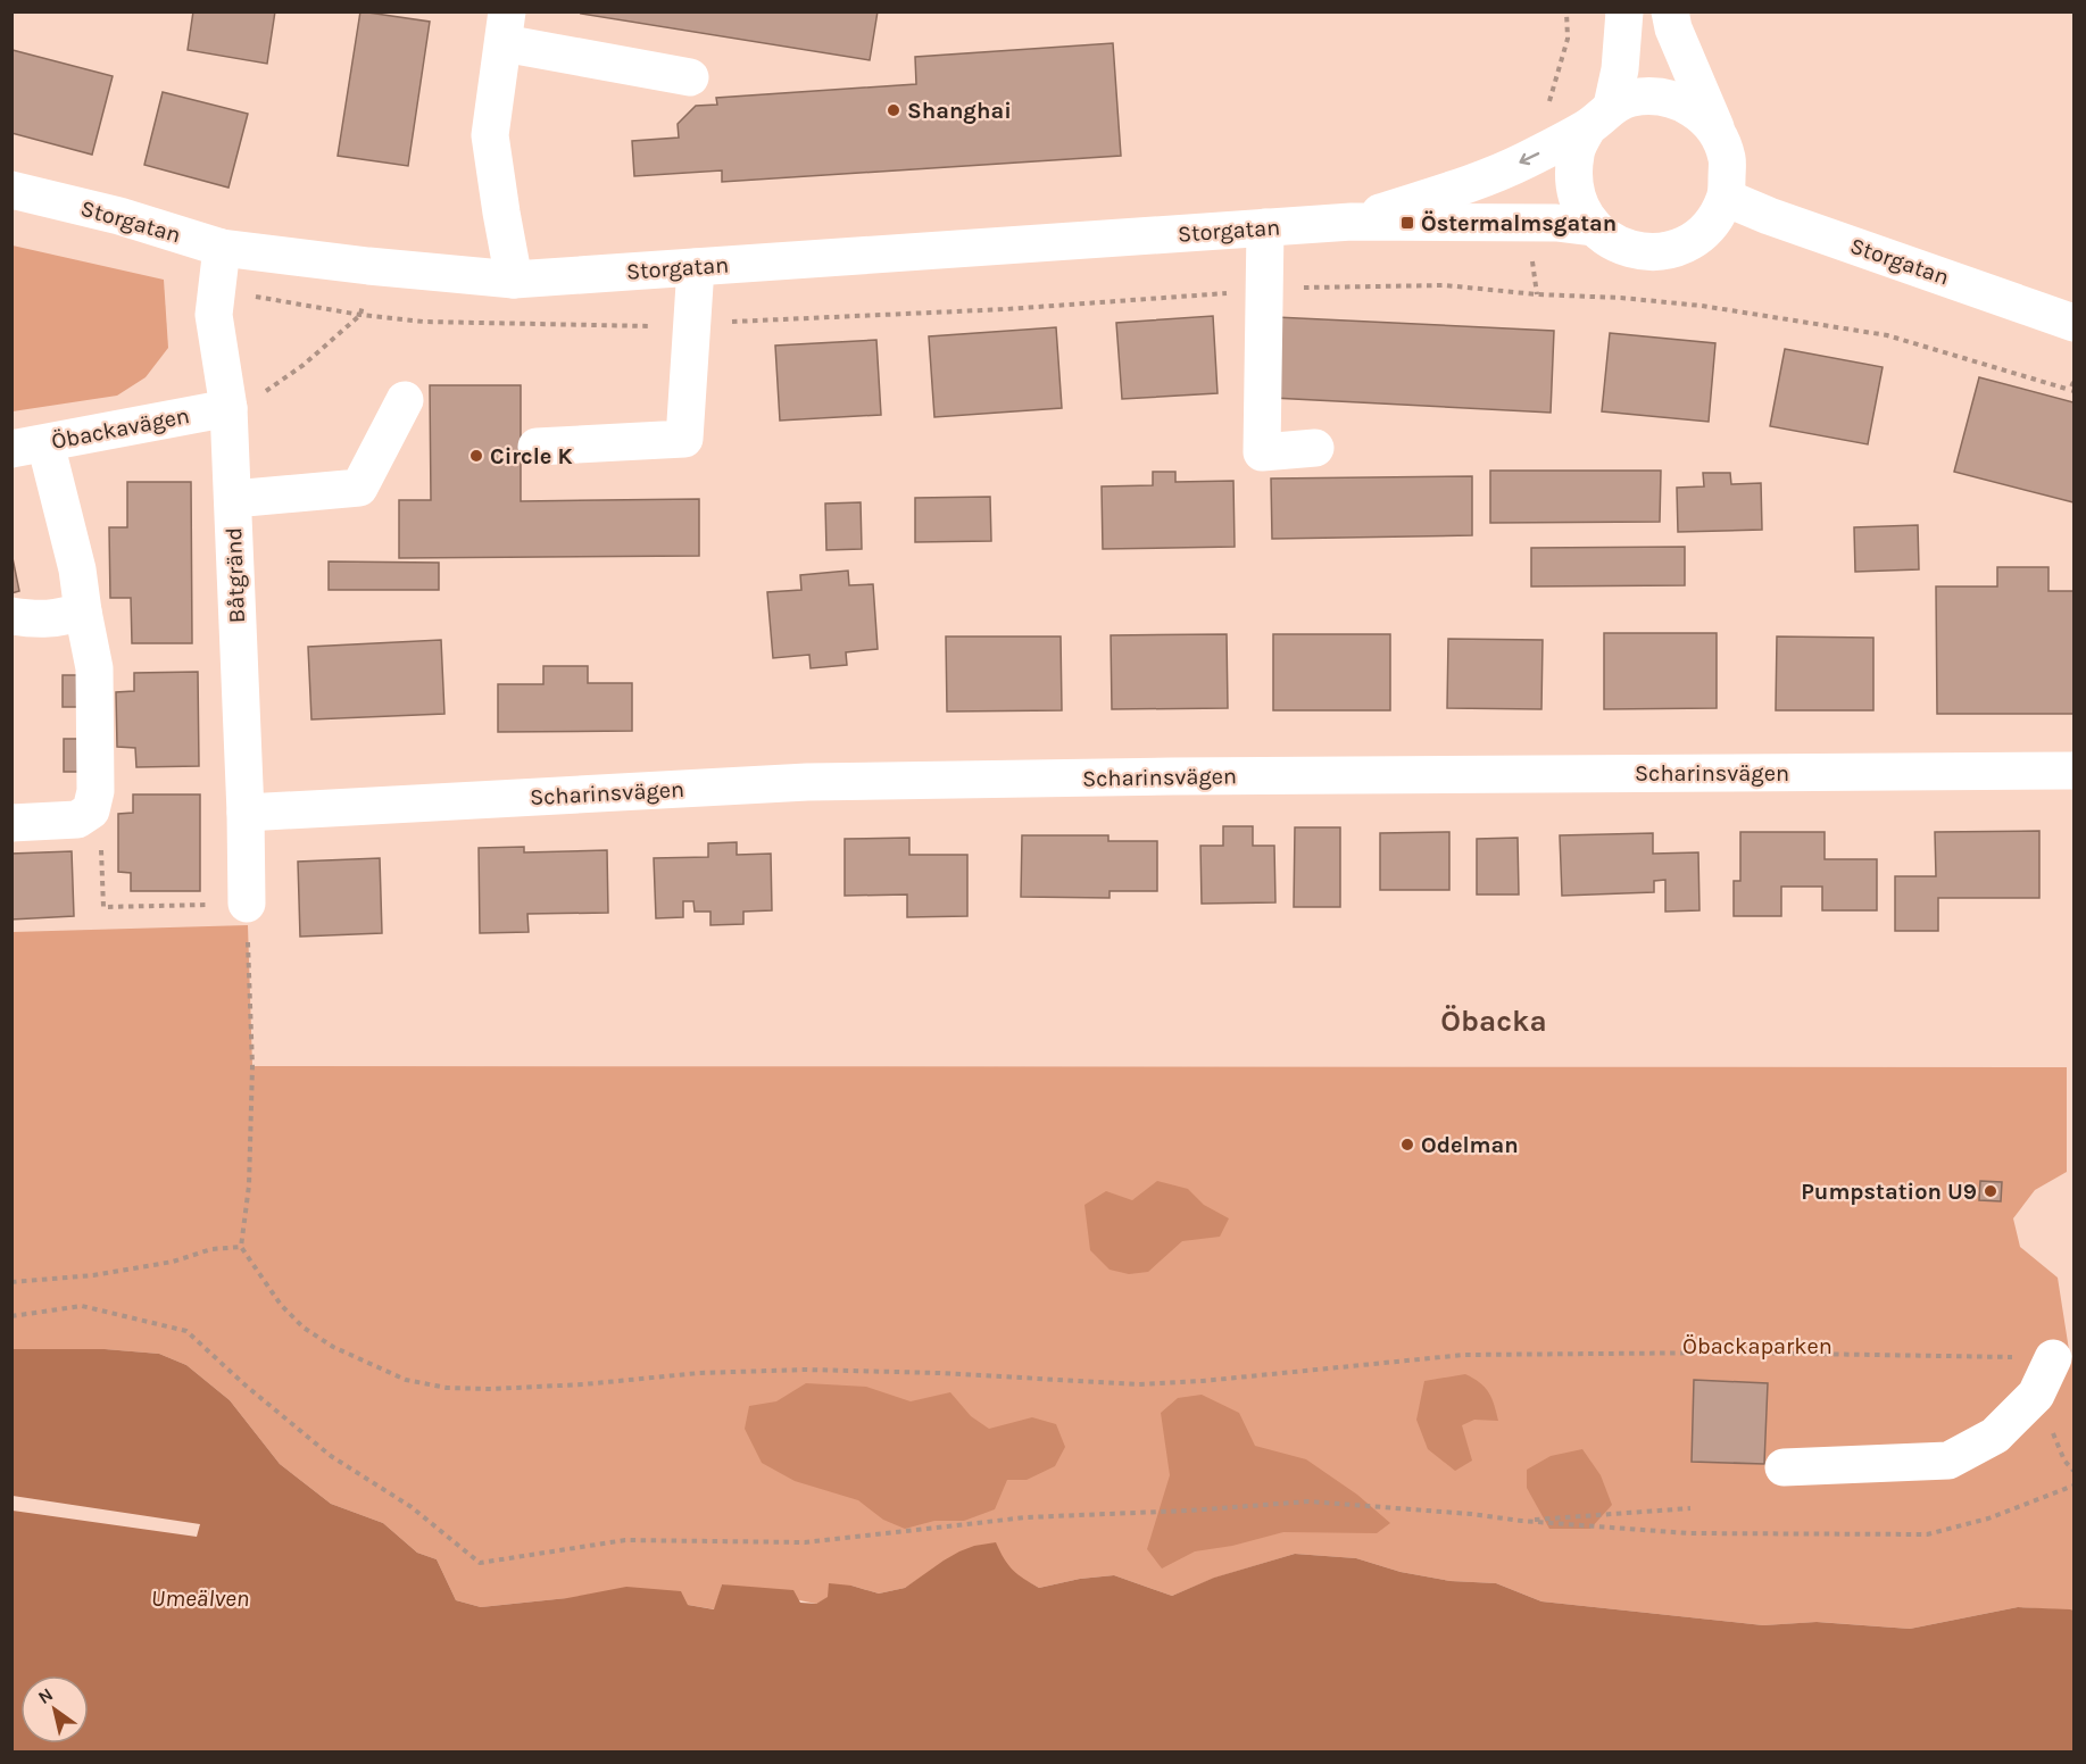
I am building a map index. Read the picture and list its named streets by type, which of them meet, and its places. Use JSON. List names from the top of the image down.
{
  "streets": {
    "street": [
      "Storgatan",
      "Öbackavägen",
      "Båtgränd",
      "Scharinsvägen"
    ]
  },
  "crossings": [
    ["Storgatan", "Båtgränd"],
    ["Öbackavägen", "Båtgränd"],
    ["Båtgränd", "Scharinsvägen"]
  ],
  "districts": ["Öbacka"],
  "water": ["Umeälven"],
  "parks": ["Öbackaparken"],
  "places": {
    "other": [
      "Shanghai",
      "Circle K",
      "Odelman",
      "Pumpstation U9"
    ],
    "transit": ["Östermalmsgatan"]
  },
  "north": "top left"
}
